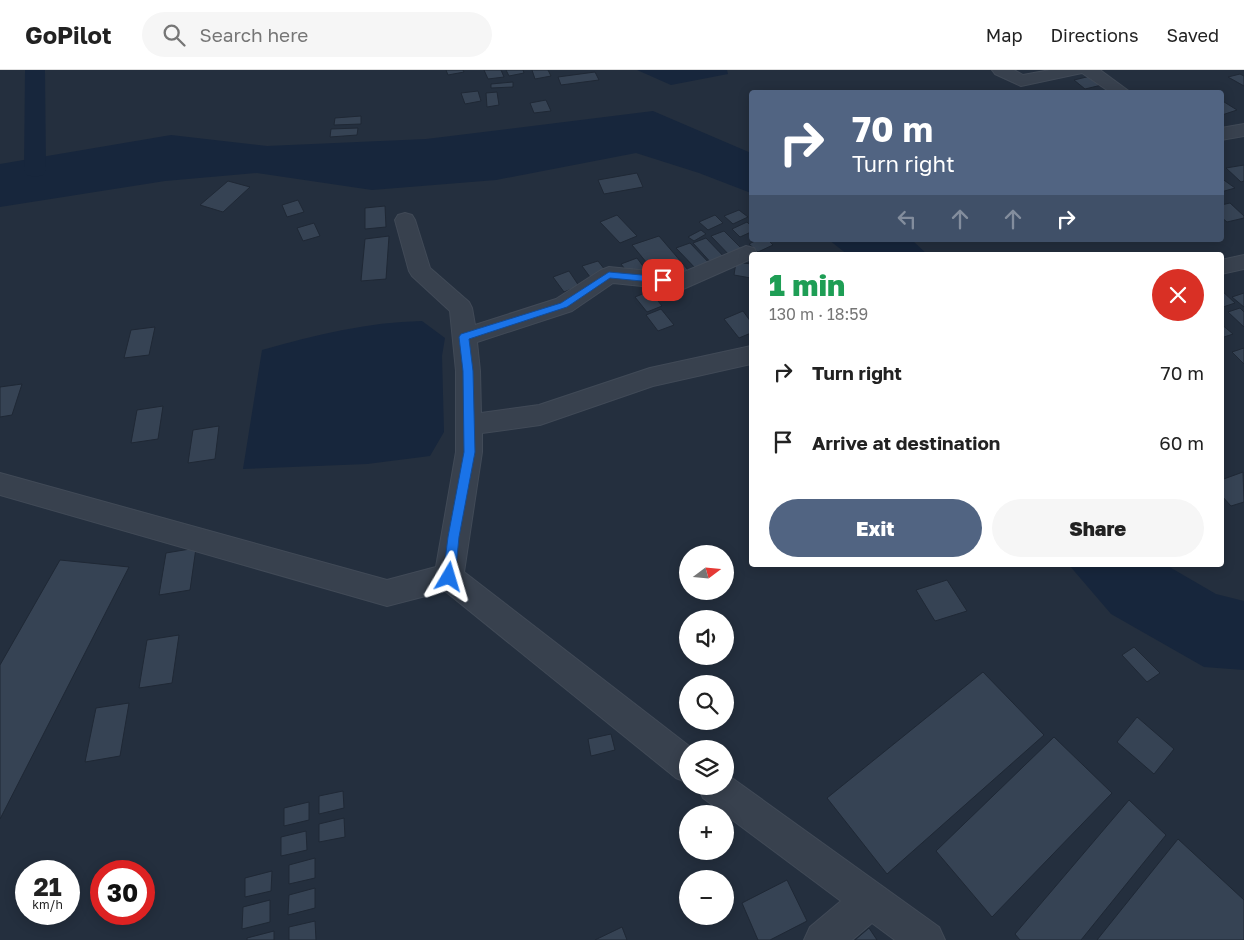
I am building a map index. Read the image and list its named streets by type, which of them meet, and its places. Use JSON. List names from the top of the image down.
{
  "north": "right",
  "page": {
    "header": "GoPilot",
    "search": "Search here",
    "nav": ["Map", "Directions", "Saved"],
    "turn": ["70 m", "Turn right"],
    "heading": ["1 min", "130 m · 18:59"],
    "list": [
      {
        "name": "Turn right",
        "value": "70 m"
      },
      {
        "name": "Arrive at destination",
        "value": "60 m"
      }
    ],
    "buttons": ["Exit", "Share"],
    "map_buttons": ["+", "−"],
    "speed": "21 km/h",
    "limit": "30"
  }
}
